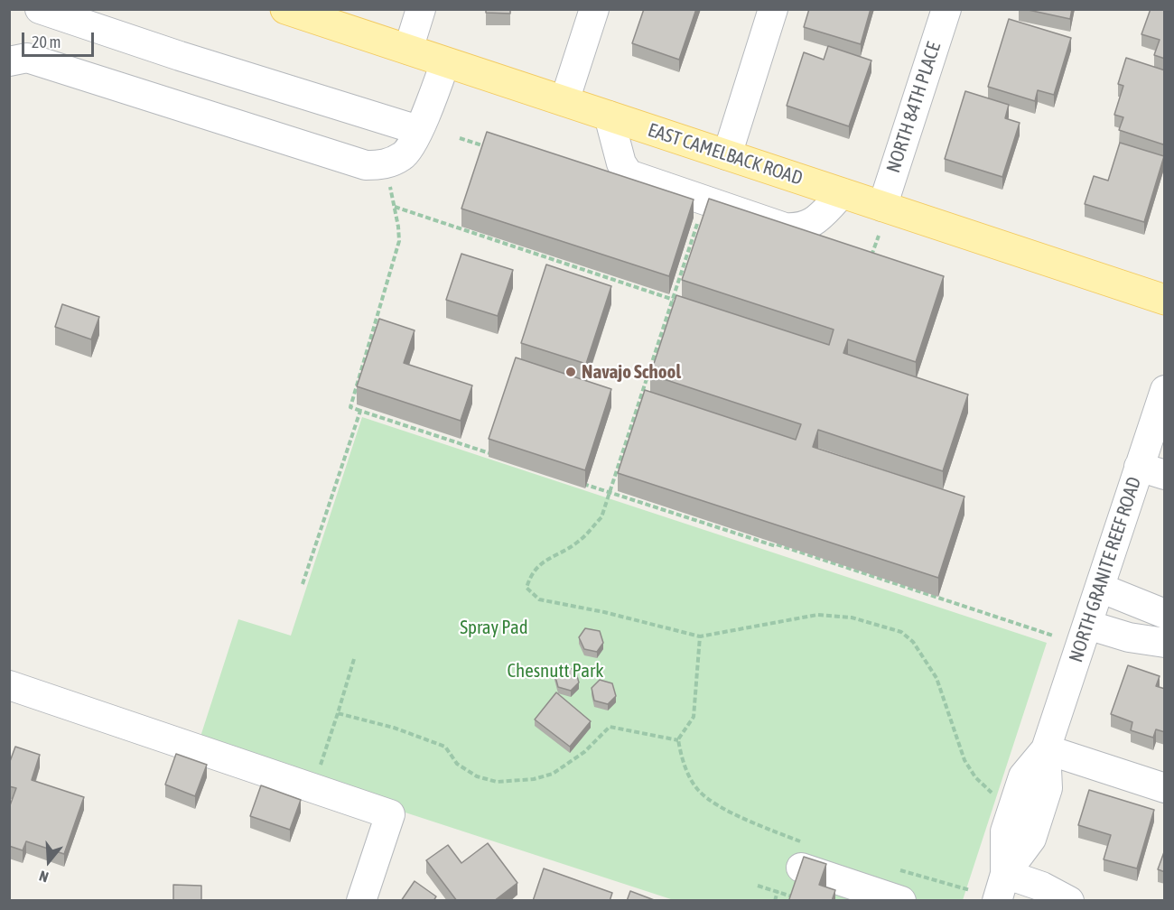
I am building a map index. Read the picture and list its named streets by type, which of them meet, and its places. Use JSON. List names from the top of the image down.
{
  "streets": {
    "main road": ["EAST CAMELBACK ROAD"],
    "street": ["NORTH 84TH PLACE", "NORTH GRANITE REEF ROAD"]
  },
  "crossings": [
    ["NORTH 84TH PLACE", "EAST CAMELBACK ROAD"]
  ],
  "parks": ["Spray Pad", "Chesnutt Park"],
  "places": ["Navajo School"],
  "scale_bar": "20 m",
  "north": "bottom"
}
